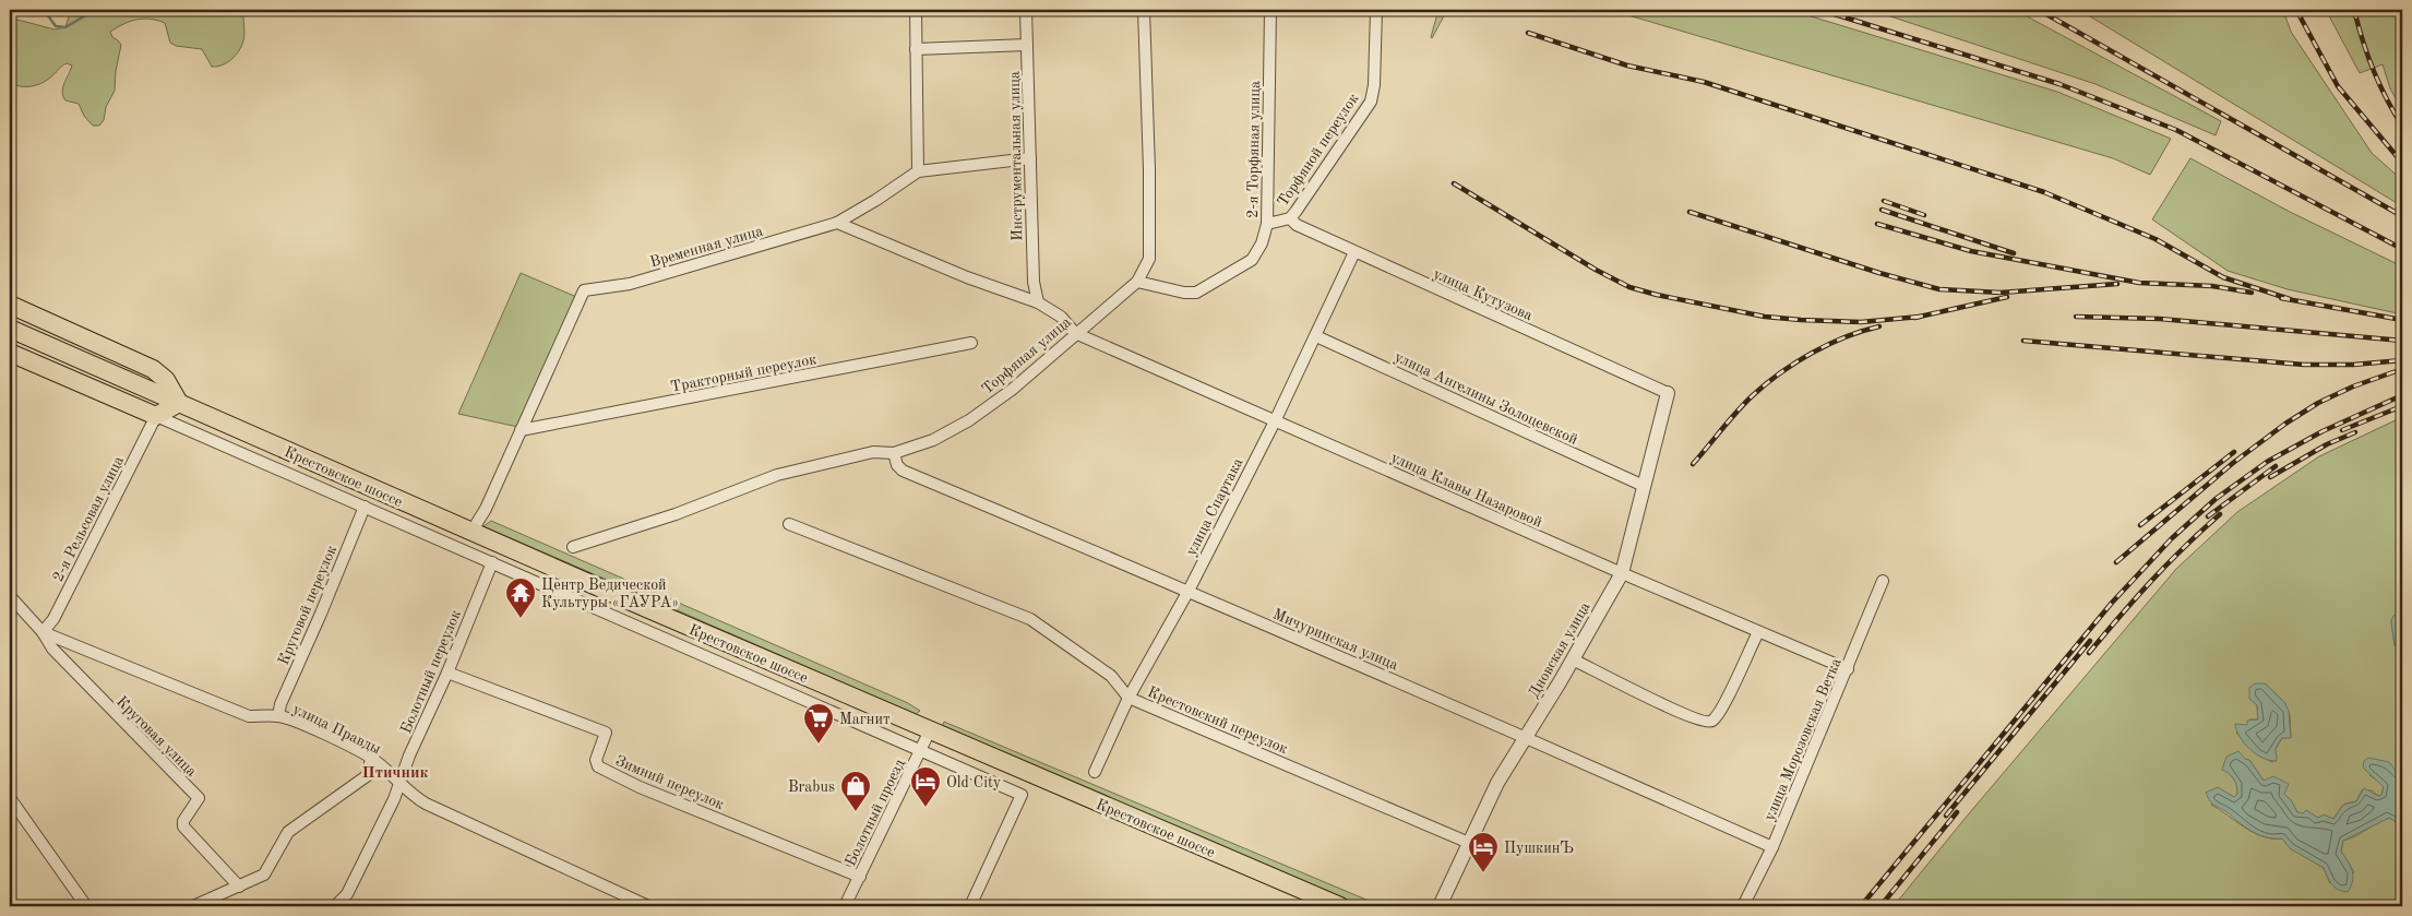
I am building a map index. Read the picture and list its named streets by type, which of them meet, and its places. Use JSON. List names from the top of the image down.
{
  "streets": {
    "main road": ["Крестовское шоссе"],
    "street": [
      "2-я Торфяная улица",
      "Торфяной переулок",
      "Инструментальная улица",
      "Временная улица",
      "улица Кутузова",
      "Торфяная улица",
      "Тракторный переулок",
      "улица Ангелины Золоцевской",
      "улица Клавы Назаровой",
      "улица Спартака",
      "2-я Рельсовая улица",
      "Круговой переулок",
      "Мичуринская улица",
      "Дновская улица",
      "Болотный переулок",
      "Крестовский переулок",
      "улица Правды",
      "Круговая улица",
      "улица Морозовская Ветка",
      "Зимний переулок",
      "Болотный проезд"
    ]
  },
  "crossings": [
    ["2-я Торфяная улица", "Торфяной переулок"],
    ["2-я Торфяная улица", "Торфяная улица"],
    ["Торфяной переулок", "улица Кутузова"],
    ["Временная улица", "Тракторный переулок"],
    ["Временная улица", "Крестовское шоссе"],
    ["улица Кутузова", "улица Спартака"],
    ["улица Кутузова", "Дновская улица"],
    ["Торфяная улица", "улица Клавы Назаровой"],
    ["Торфяная улица", "Мичуринская улица"],
    ["улица Ангелины Золоцевской", "улица Спартака"],
    ["улица Ангелины Золоцевской", "Дновская улица"],
    ["Крестовское шоссе", "Болотный проезд"],
    ["улица Клавы Назаровой", "улица Спартака"],
    ["улица Клавы Назаровой", "Дновская улица"],
    ["улица Клавы Назаровой", "улица Морозовская Ветка"],
    ["улица Спартака", "Мичуринская улица"],
    ["улица Спартака", "Крестовский переулок"],
    ["2-я Рельсовая улица", "улица Правды"],
    ["2-я Рельсовая улица", "Круговая улица"],
    ["Круговой переулок", "улица Правды"],
    ["Мичуринская улица", "Дновская улица"],
    ["Мичуринская улица", "улица Морозовская Ветка"],
    ["Дновская улица", "Крестовский переулок"],
    ["Болотный переулок", "улица Правды"],
    ["Болотный переулок", "Зимний переулок"],
    ["улица Правды", "Круговая улица"],
    ["Зимний переулок", "Болотный проезд"]
  ],
  "districts": ["Птичник"],
  "places": {
    "temple": ["Центр Ведической Культуры «ГАУРА»"],
    "supermarket": ["Магнит"],
    "hotel": ["Old City", "ПушкинЪ"],
    "shop": ["Brabus"]
  }
}
